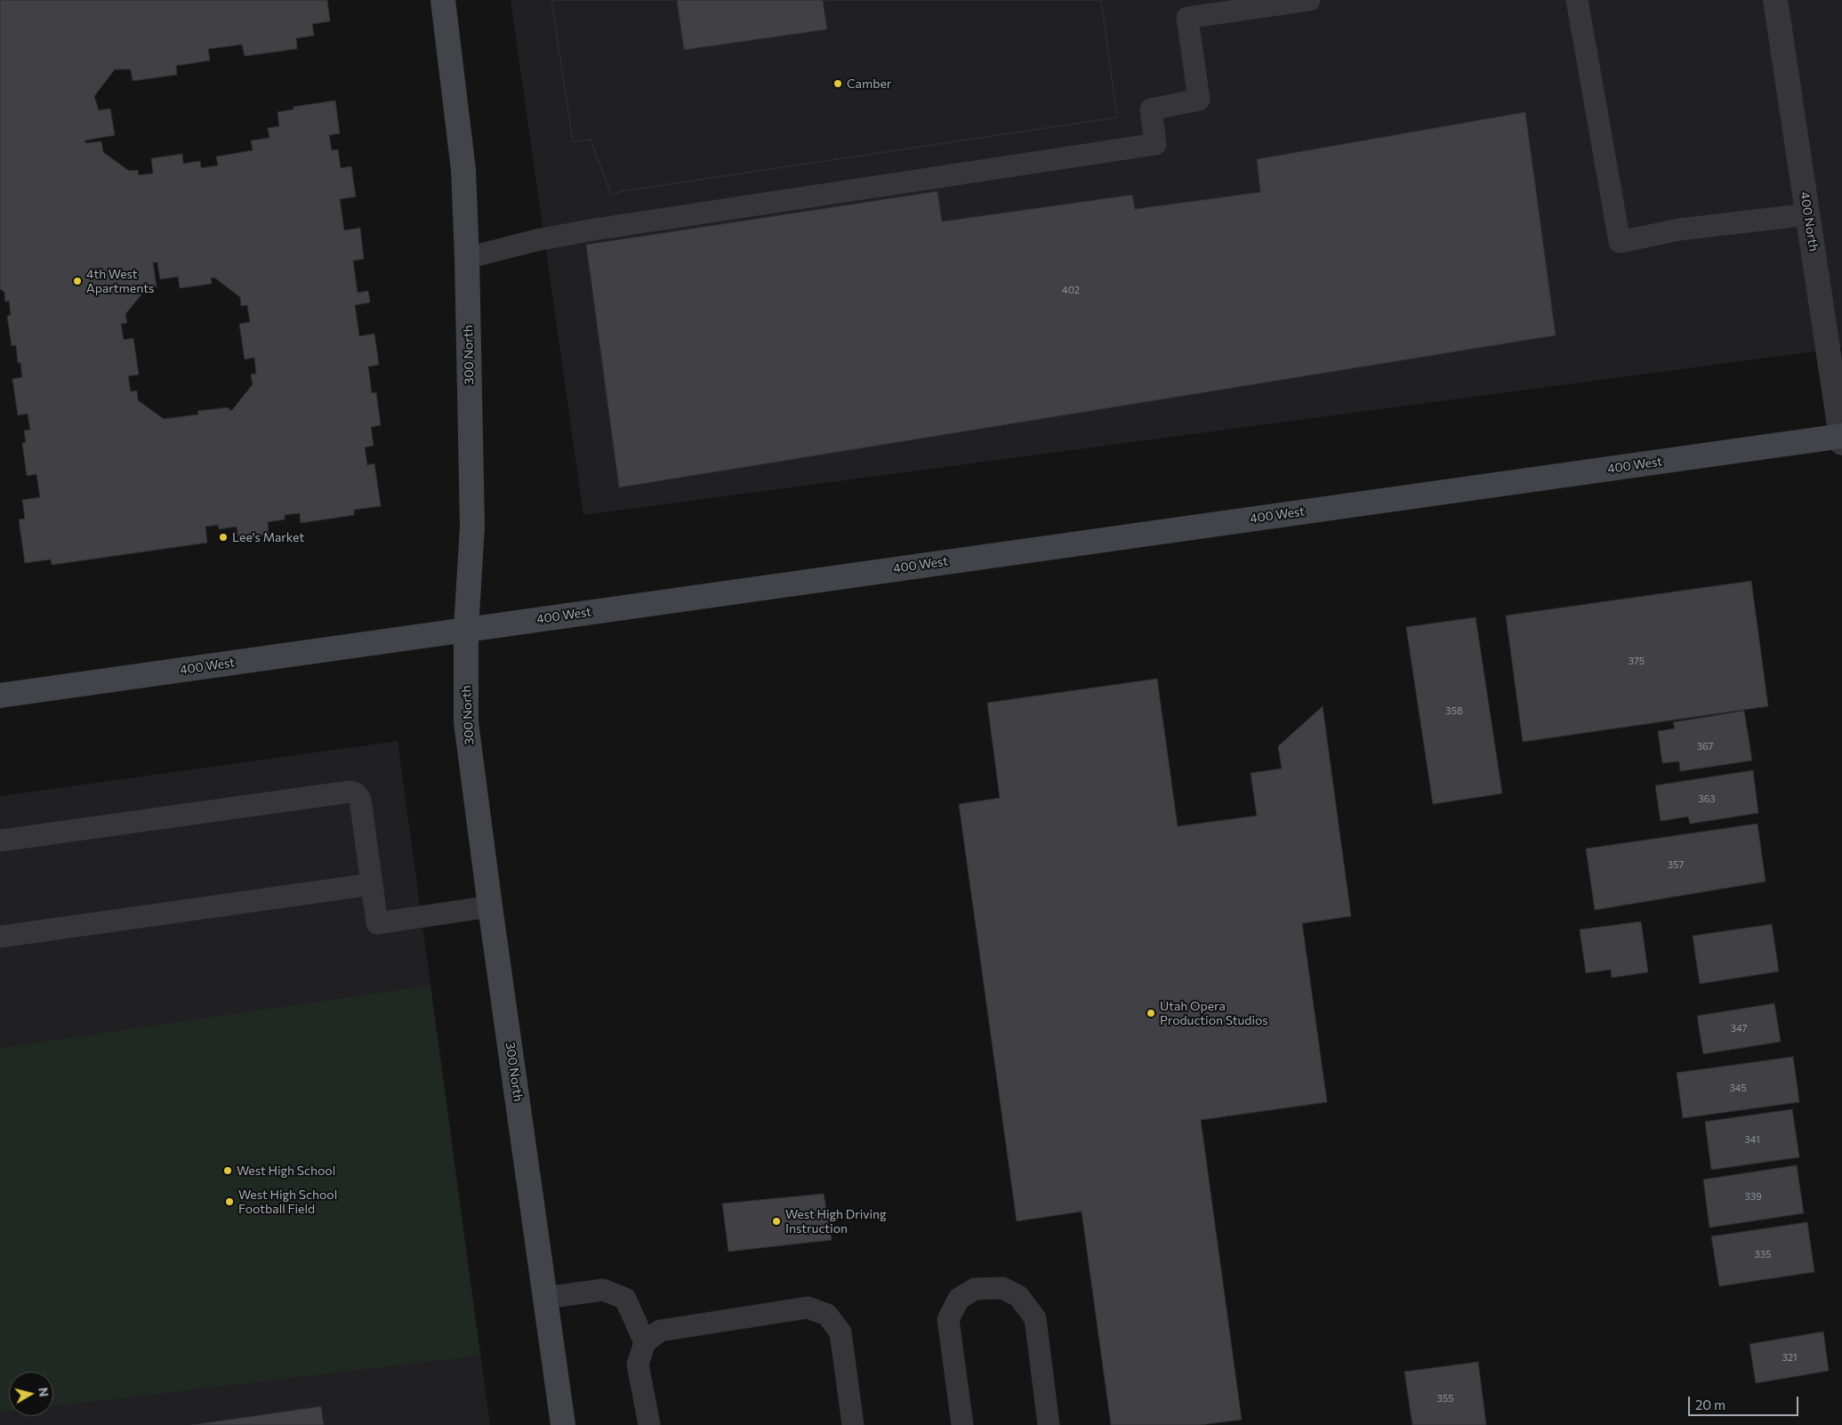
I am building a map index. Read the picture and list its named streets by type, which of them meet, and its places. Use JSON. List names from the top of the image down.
{
  "streets": {
    "street": ["400 North", "300 North", "400 West"]
  },
  "crossings": [
    ["400 North", "400 West"],
    ["300 North", "400 West"]
  ],
  "places": [
    "Camber",
    "4th West Apartments",
    "Lee's Market",
    "Utah Opera Production Studios",
    "West High School",
    "West High School Football Field",
    "West High Driving Instruction"
  ],
  "house_numbers": [
    "402",
    "375",
    "358",
    "367",
    "363",
    "357",
    "347",
    "345",
    "341",
    "339",
    "335",
    "321",
    "355"
  ],
  "scale_bar": "20 m",
  "north": "right"
}
